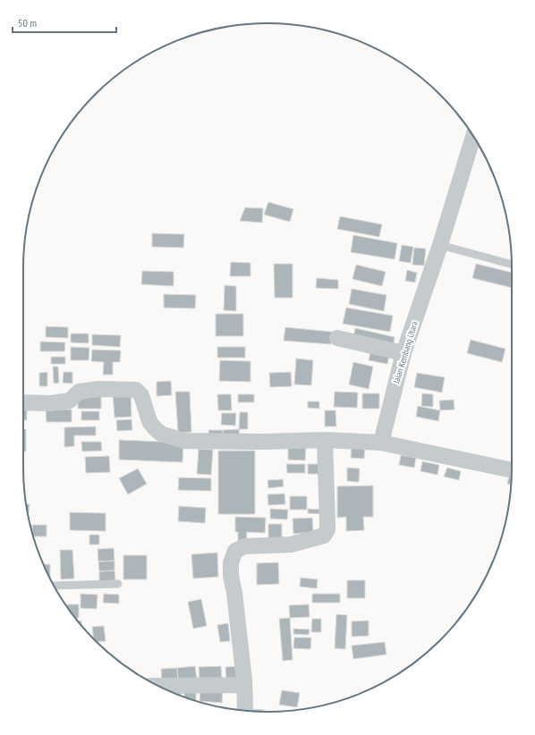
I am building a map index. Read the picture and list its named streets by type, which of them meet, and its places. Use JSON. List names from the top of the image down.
{
  "streets": {
    "street": ["Jalan Kembang Utara"]
  },
  "scale_bar": "50 m"
}
